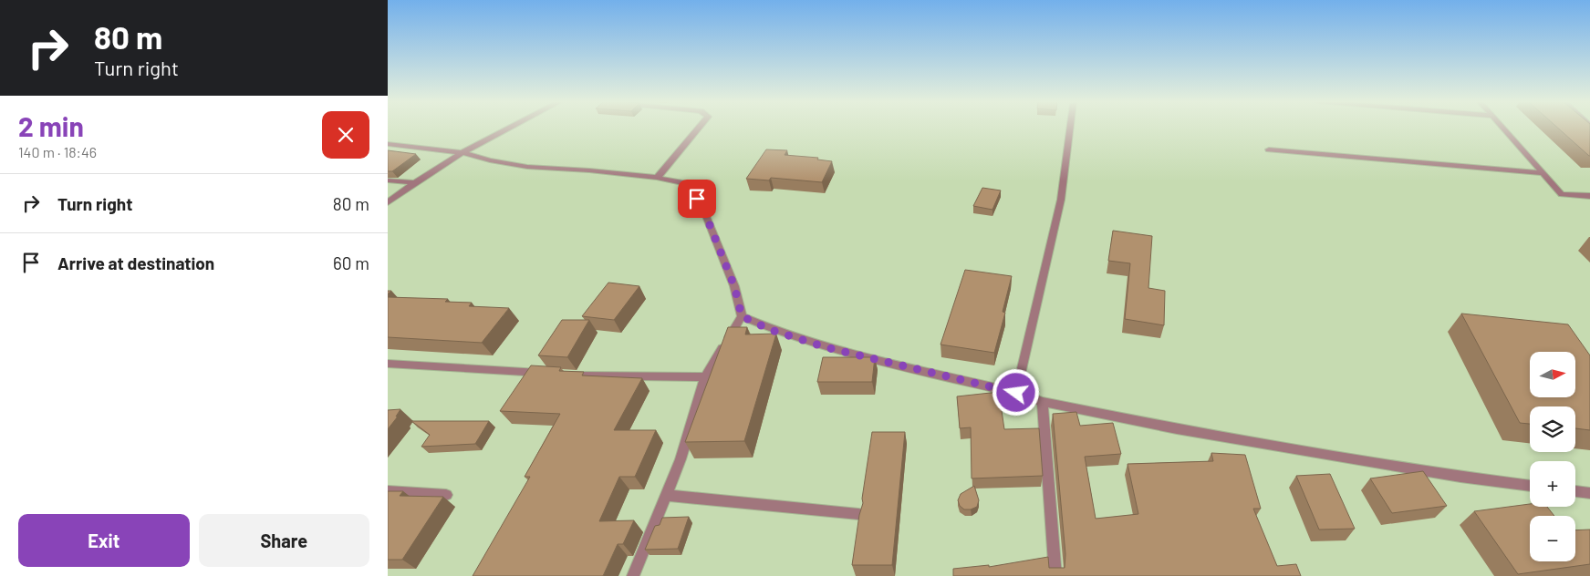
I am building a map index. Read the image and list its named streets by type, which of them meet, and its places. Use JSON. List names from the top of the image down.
{
  "north": "right",
  "page": {
    "turn": ["80 m", "Turn right"],
    "heading": ["2 min", "140 m · 18:46"],
    "list": [
      {
        "name": "Turn right",
        "value": "80 m"
      },
      {
        "name": "Arrive at destination",
        "value": "60 m"
      }
    ],
    "map_buttons": ["+", "−"],
    "buttons": ["Exit", "Share"]
  }
}
